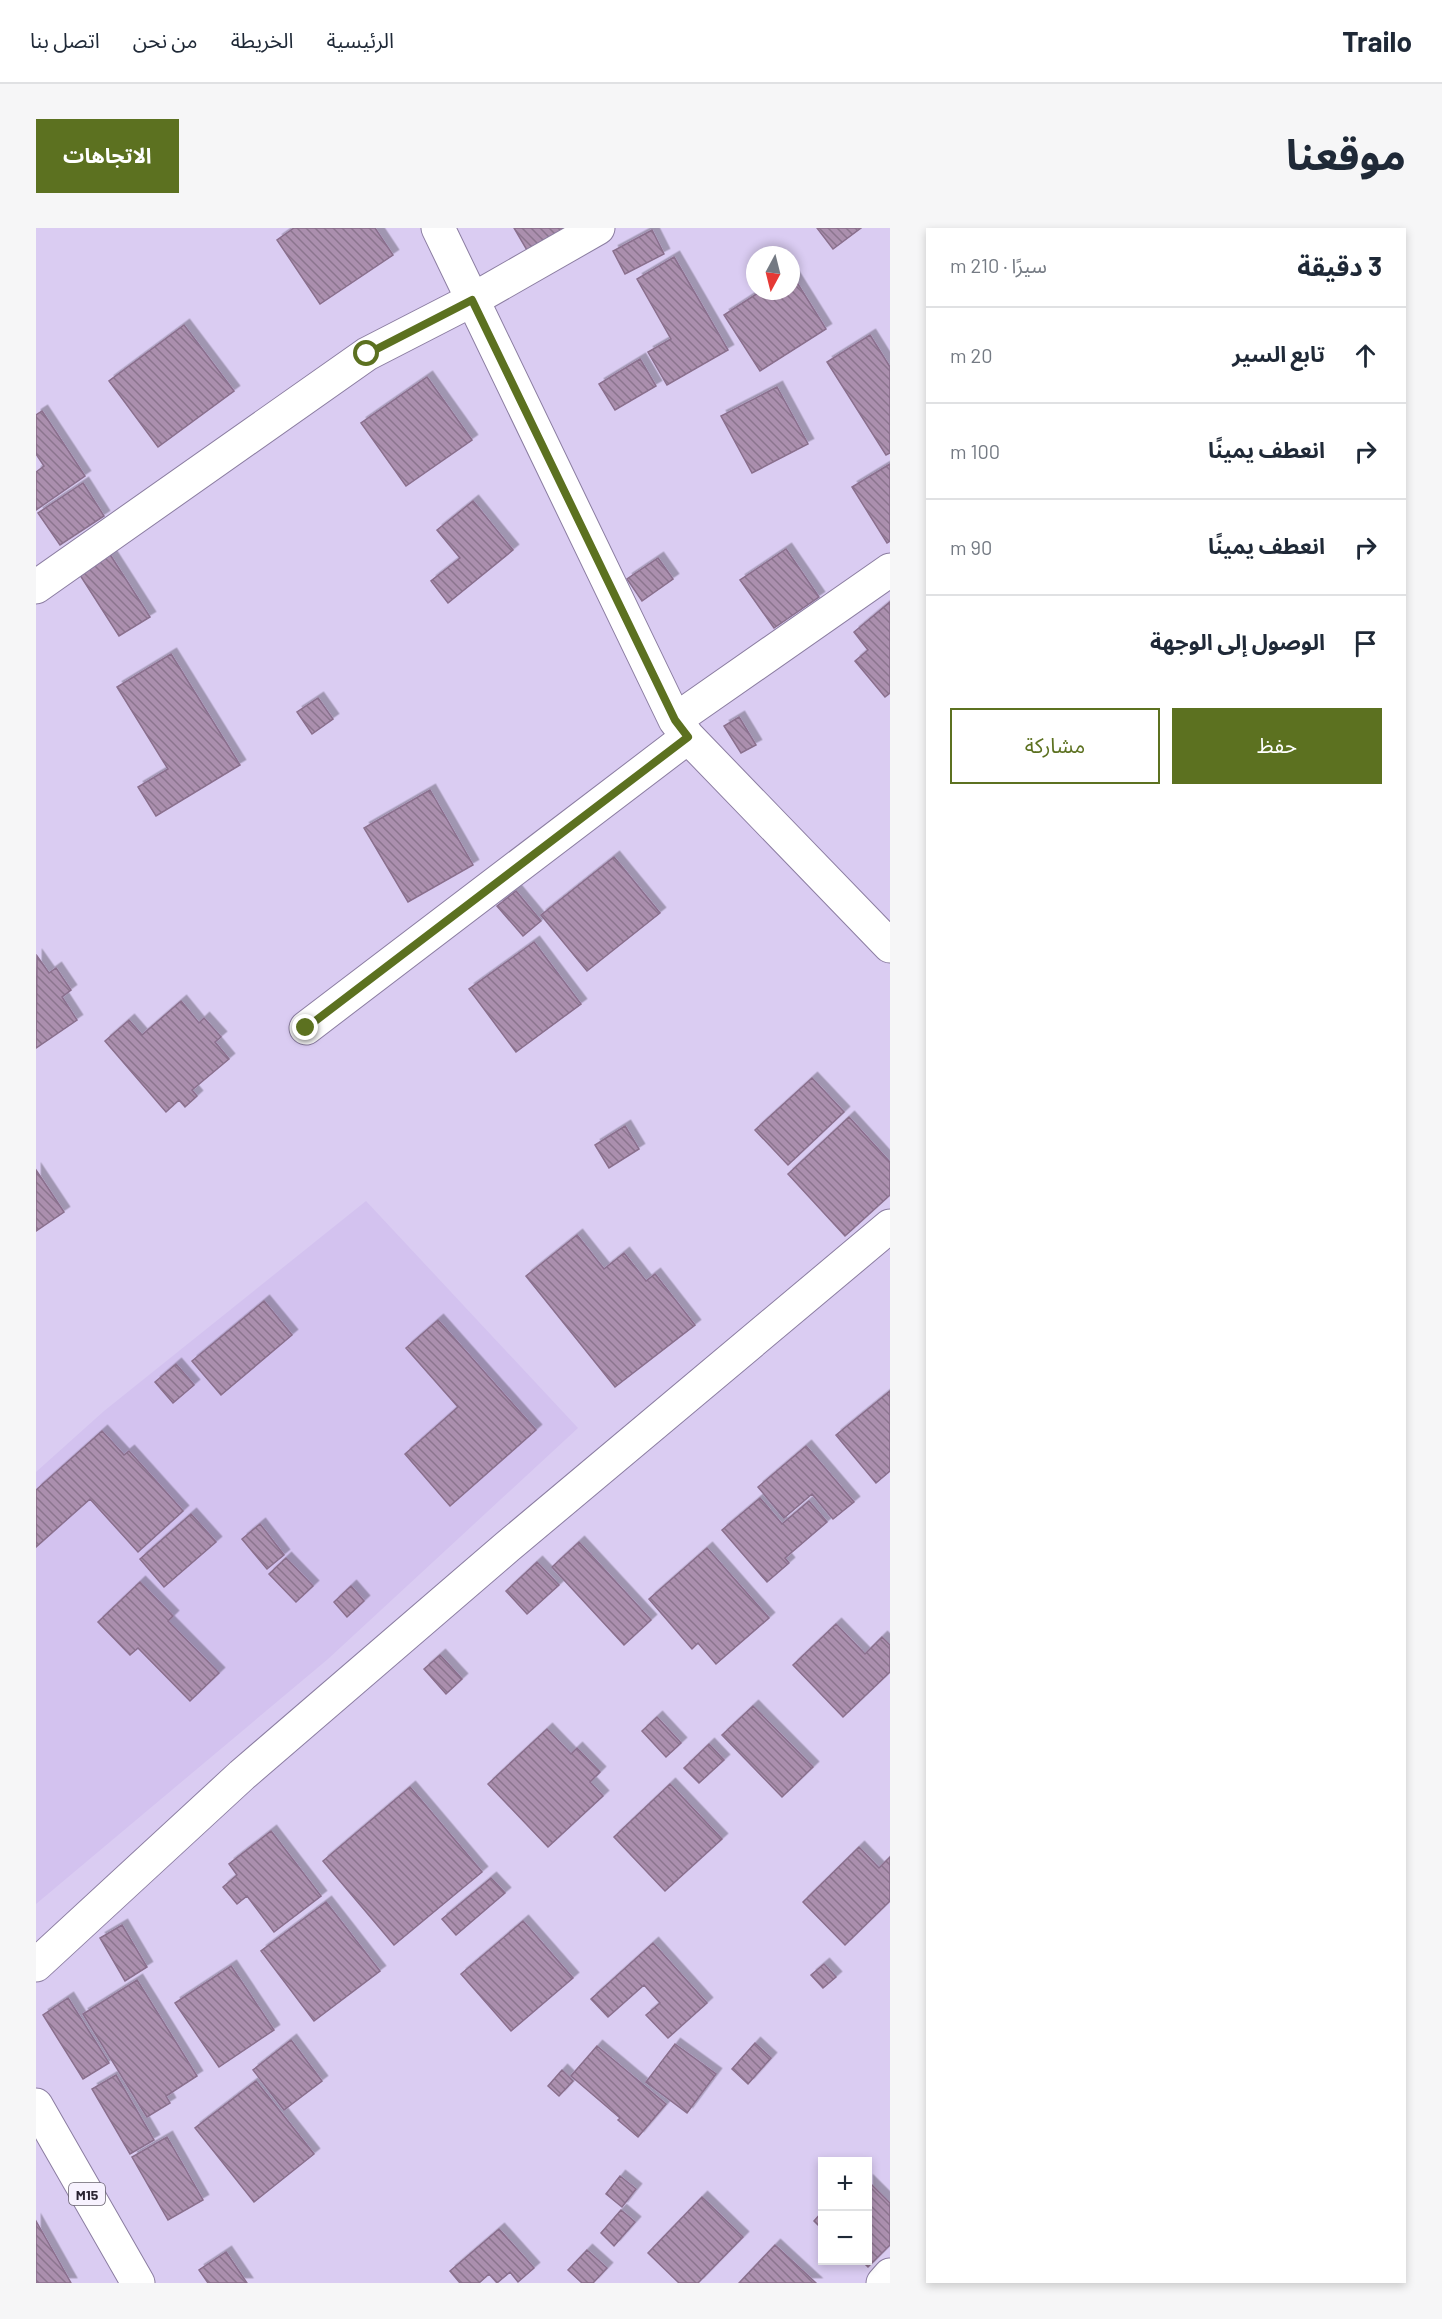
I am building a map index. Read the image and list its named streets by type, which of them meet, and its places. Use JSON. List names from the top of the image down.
{
  "streets": {
    "main road": ["M15"]
  },
  "north": "bottom",
  "page": {
    "header": "Trailo",
    "nav": [
      "الرئيسية",
      "الخريطة",
      "من نحن",
      "اتصل بنا"
    ],
    "title": "موقعنا",
    "buttons": [
      "الاتجاهات",
      ["حفظ", "مشاركة"]
    ],
    "heading": ["3 دقيقة", "سيرًا · 210 m"],
    "list": [
      ["تابع السير", "20 m"],
      ["انعطف يمينًا", "100 m"],
      ["انعطف يمينًا", "90 m"],
      "الوصول إلى الوجهة"
    ],
    "map_buttons": ["+", "−"]
  }
}
